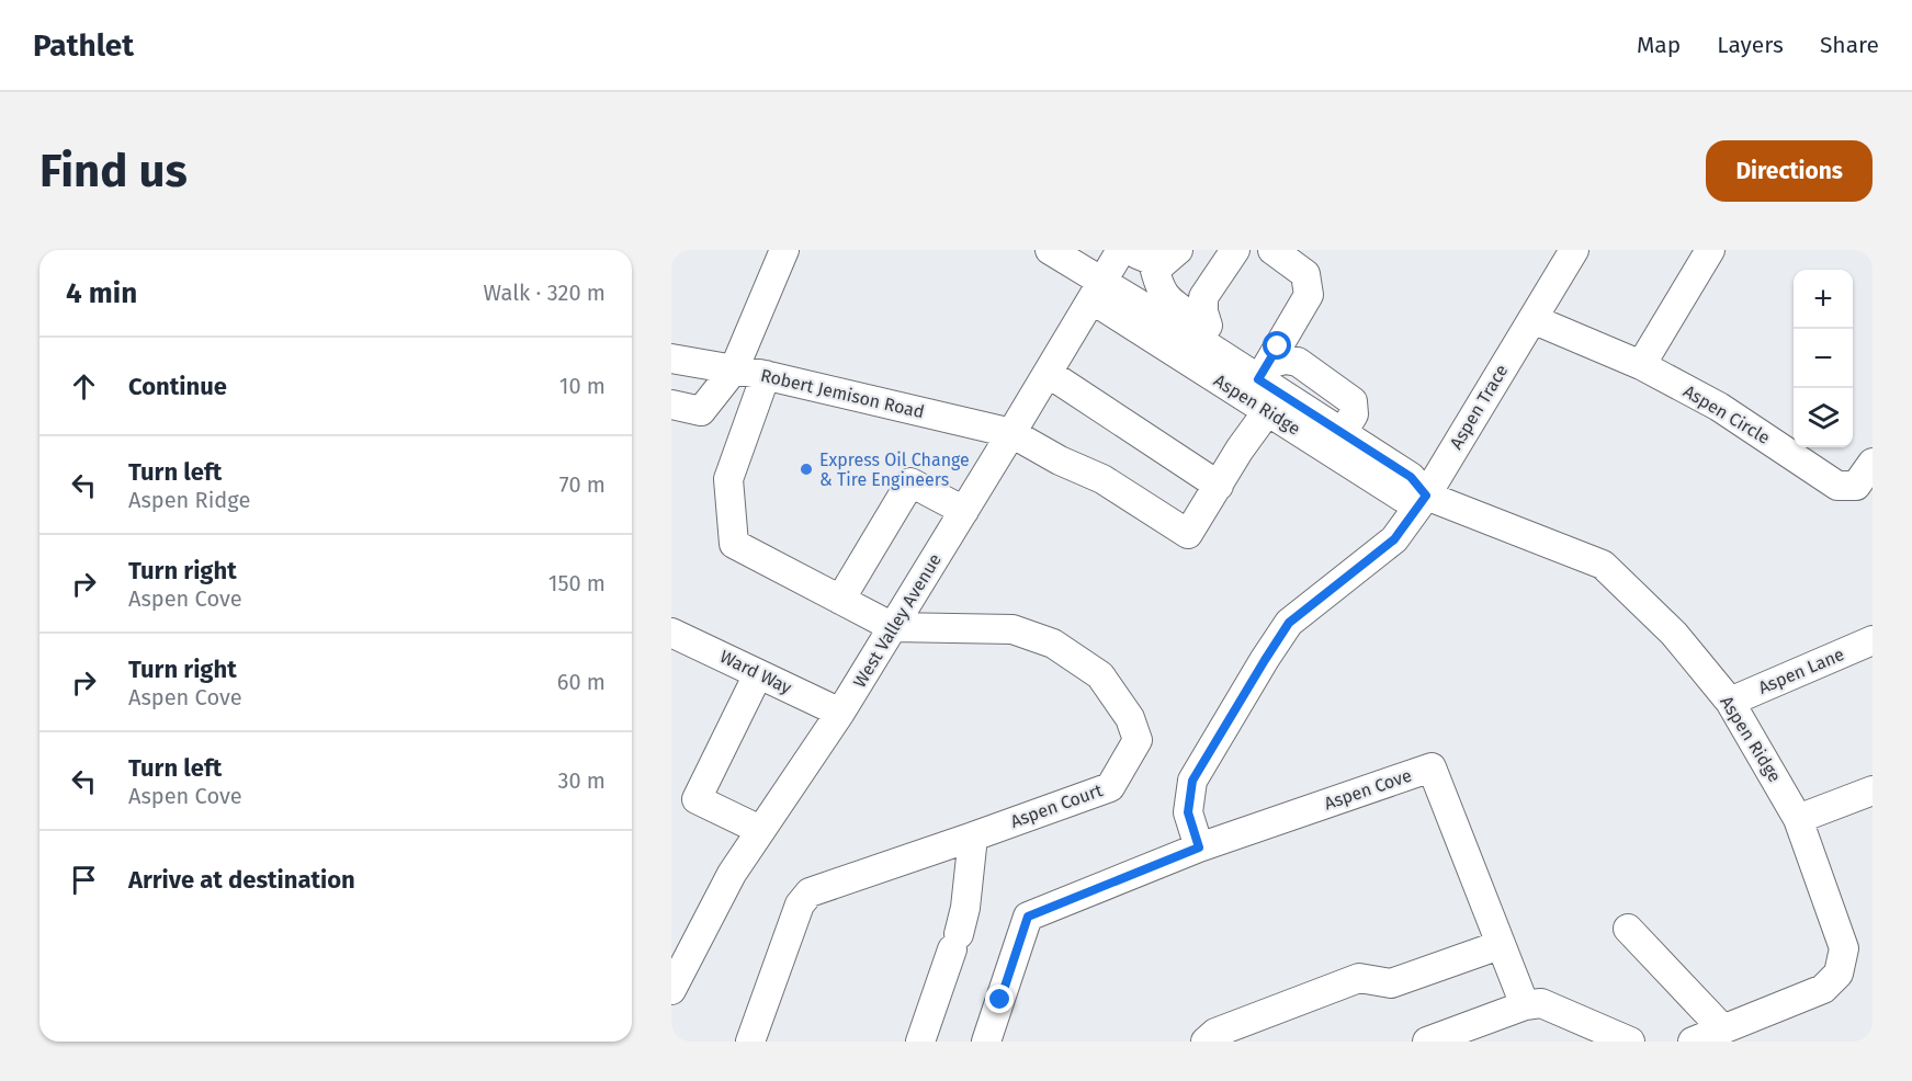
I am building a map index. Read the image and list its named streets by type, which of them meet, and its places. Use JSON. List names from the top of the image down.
{
  "streets": {
    "street": [
      "Robert Jemison Road",
      "Aspen Ridge",
      "Aspen Trace",
      "Aspen Circle",
      "West Valley Avenue",
      "Aspen Lane",
      "Ward Way",
      "Aspen Cove",
      "Aspen Court"
    ]
  },
  "crossings": [
    ["Robert Jemison Road", "West Valley Avenue"],
    ["Aspen Ridge", "Aspen Trace"],
    ["Aspen Ridge", "West Valley Avenue"],
    ["Aspen Ridge", "Aspen Lane"],
    ["Aspen Trace", "Aspen Circle"],
    ["West Valley Avenue", "Ward Way"],
    ["West Valley Avenue", "Aspen Court"]
  ],
  "places": ["Express Oil Change & Tire Engineers"],
  "page": {
    "header": "Pathlet",
    "nav": ["Map", "Layers", "Share"],
    "buttons": "Directions",
    "title": "Find us",
    "heading": ["4 min", "Walk · 320 m"],
    "map_buttons": ["+", "−"],
    "list": [
      ["Continue", "10 m"],
      ["Turn left", "Aspen Ridge", "70 m"],
      ["Turn right", "Aspen Cove", "150 m"],
      ["Turn right", "Aspen Cove", "60 m"],
      ["Turn left", "Aspen Cove", "30 m"],
      "Arrive at destination"
    ]
  }
}
